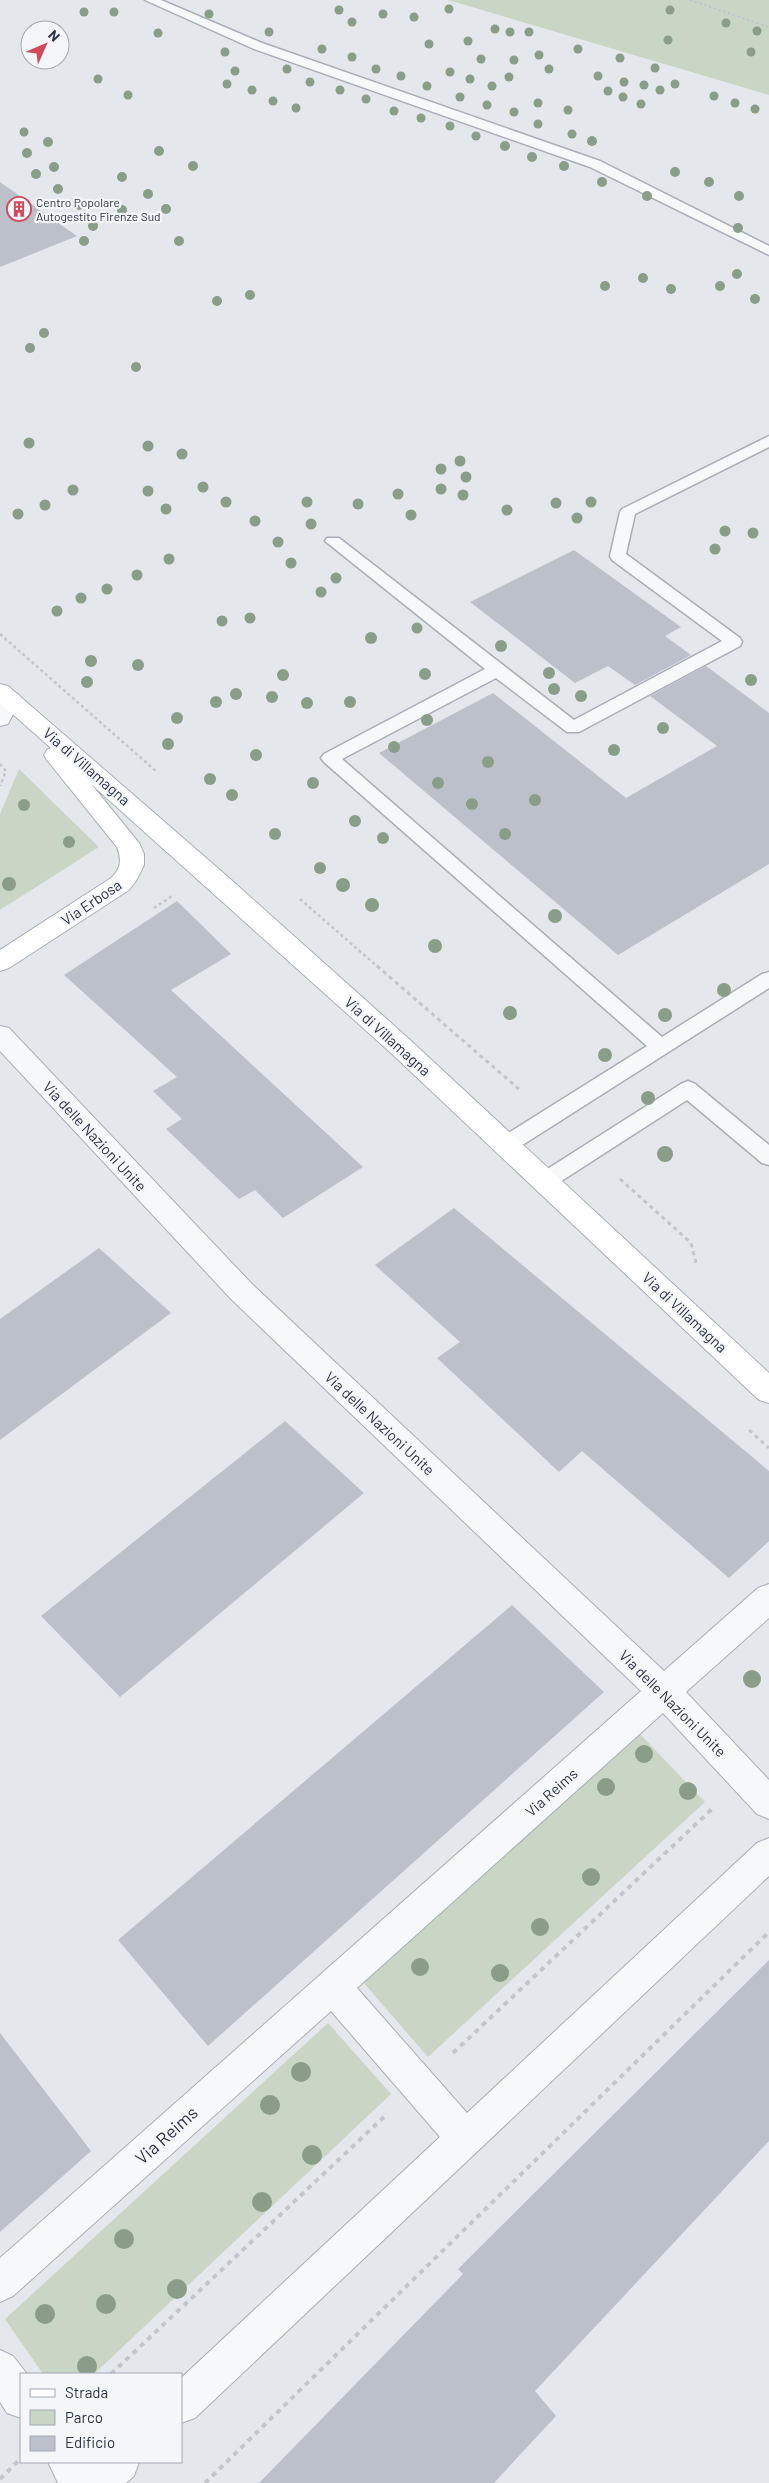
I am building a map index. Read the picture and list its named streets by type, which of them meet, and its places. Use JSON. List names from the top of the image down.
{
  "streets": {
    "main road": ["Via di Villamagna", "Via Erbosa"],
    "street": ["Via delle Nazioni Unite", "Via Reims"]
  },
  "crossings": [
    ["Via di Villamagna", "Via Erbosa"],
    ["Via delle Nazioni Unite", "Via Reims"]
  ],
  "places": {
    "building": ["Centro Popolare Autogestito Firenze Sud"]
  },
  "legend": ["Strada", "Parco", "Edificio"],
  "north": "top right"
}
